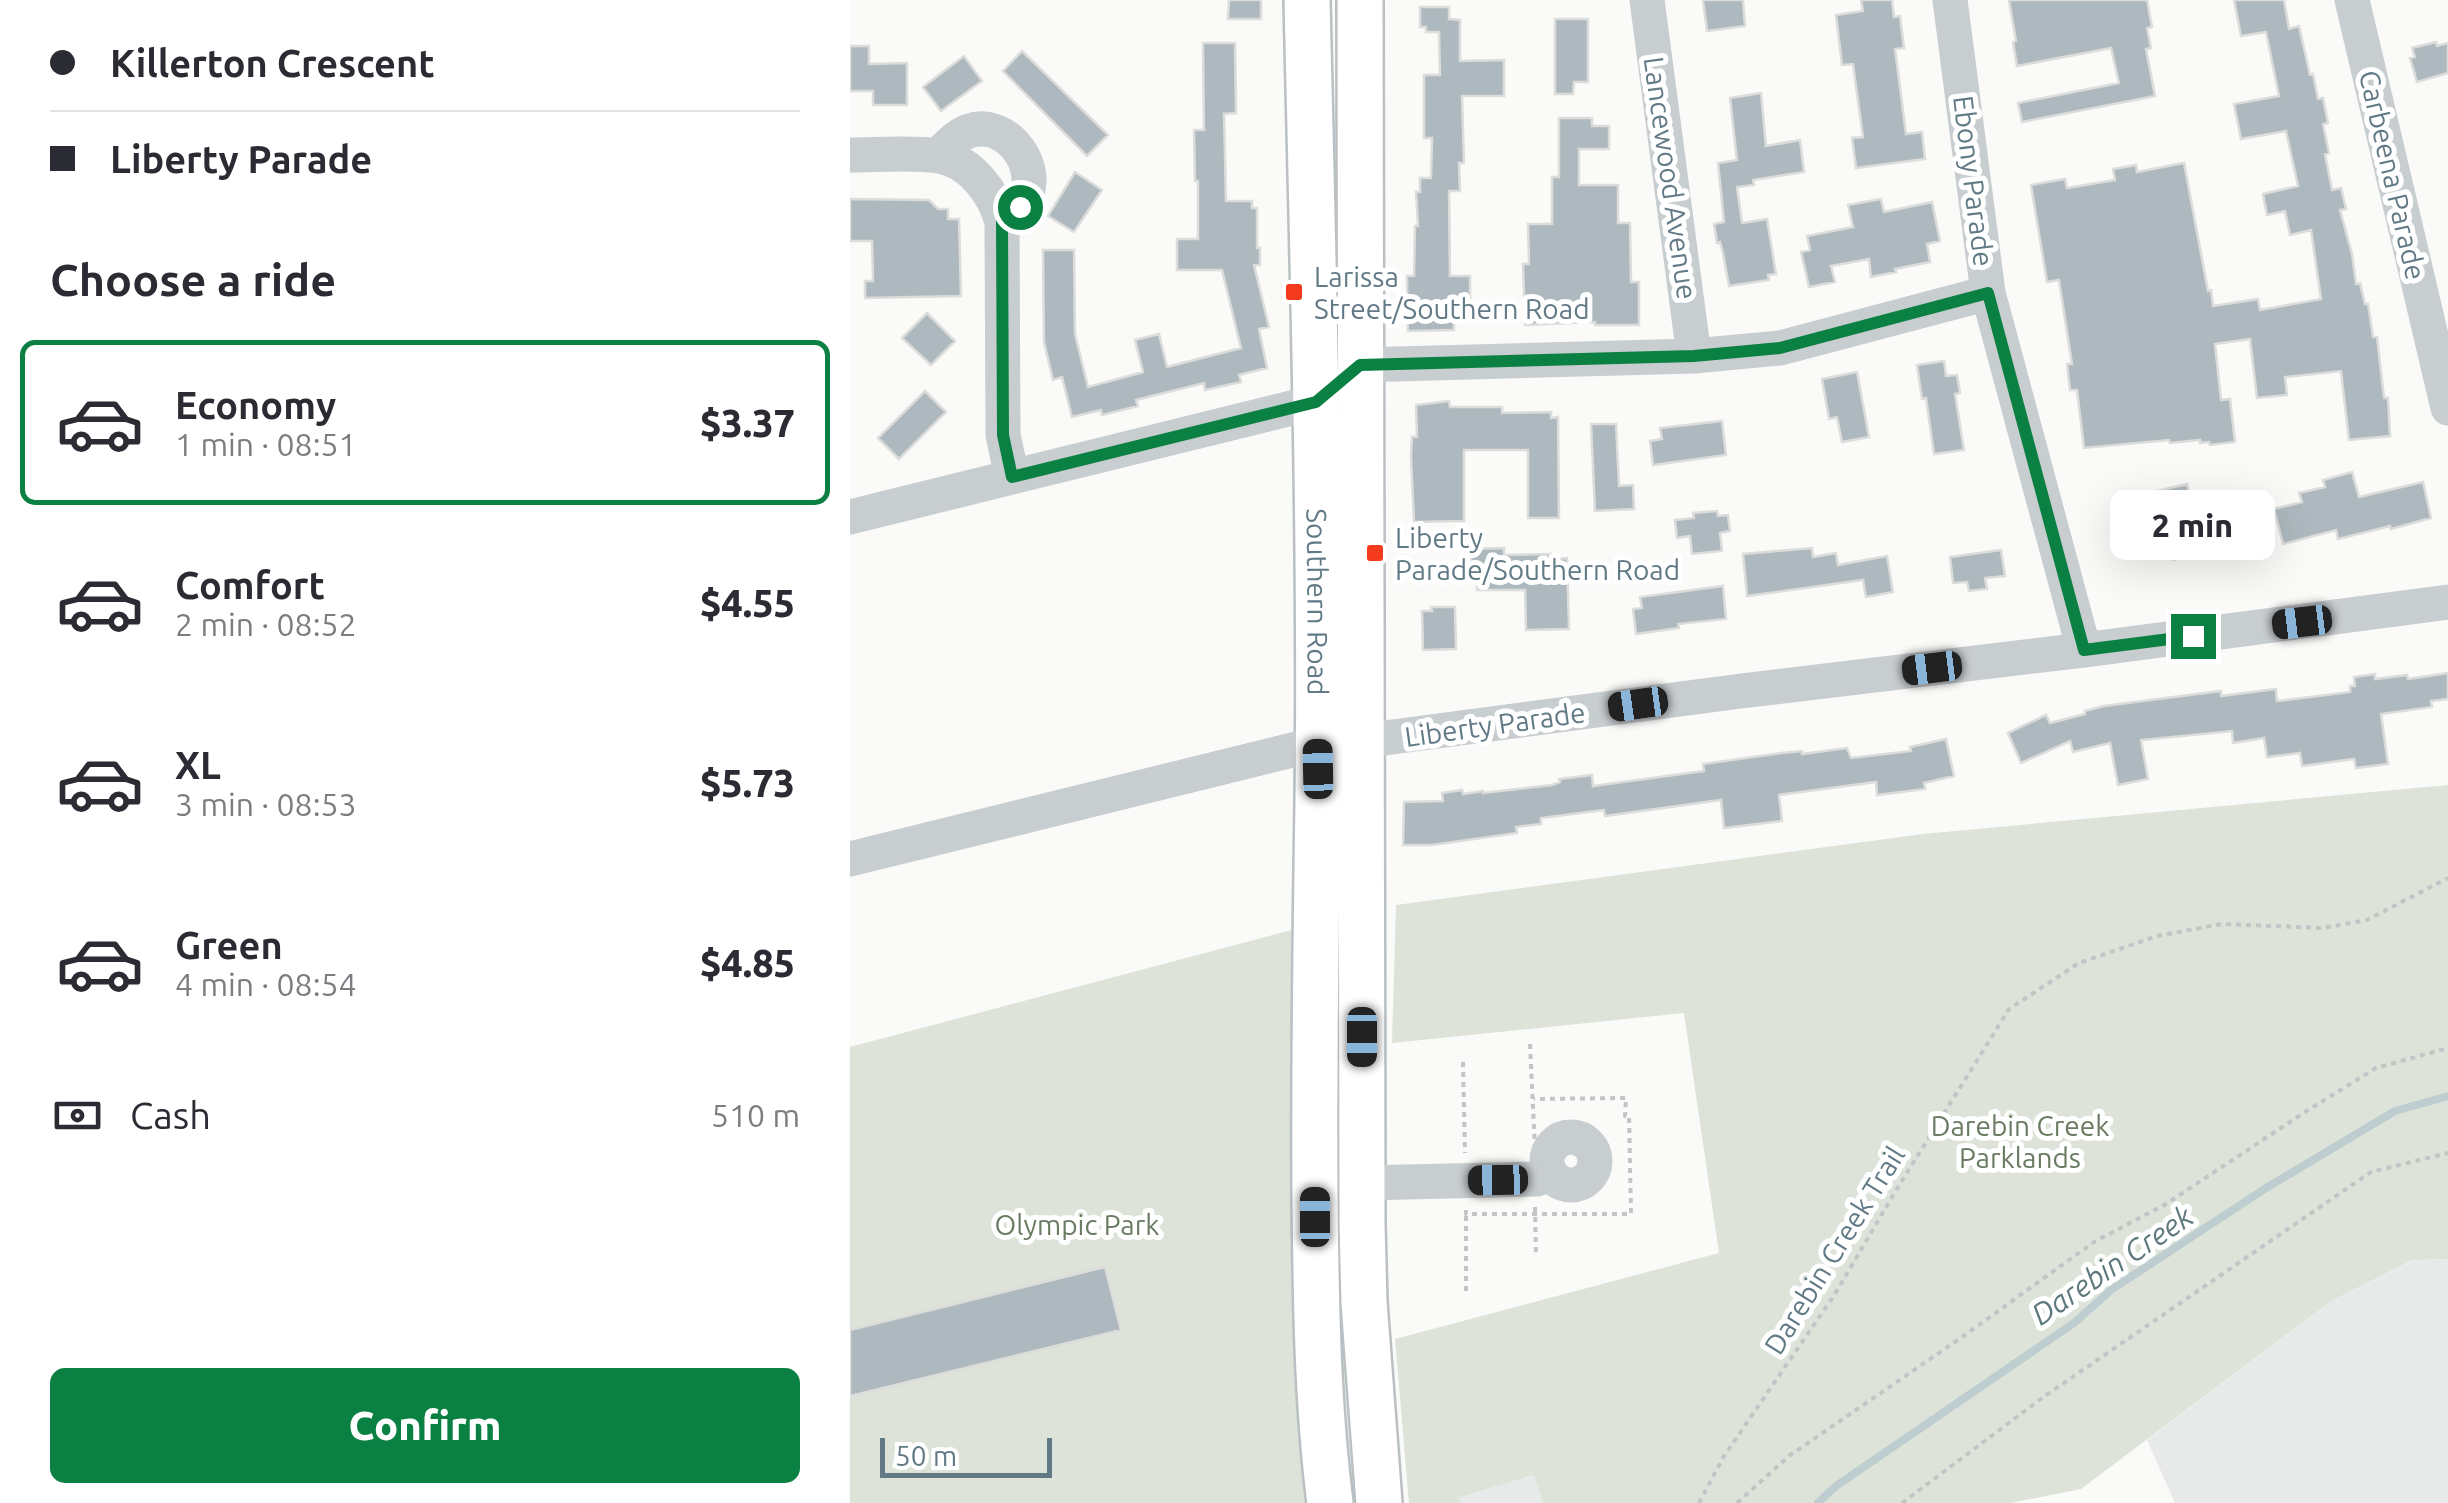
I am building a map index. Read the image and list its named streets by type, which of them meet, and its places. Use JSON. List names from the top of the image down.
{
  "streets": {
    "main road": ["Southern Road"],
    "street": [
      "Carbeena Parade",
      "Lancewood Avenue",
      "Ebony Parade",
      "Liberty Parade"
    ],
    "path": ["Darebin Creek Trail"]
  },
  "crossings": [
    ["Ebony Parade", "Liberty Parade"],
    ["Southern Road", "Liberty Parade"]
  ],
  "water": ["Darebin Creek"],
  "parks": ["Darebin Creek Parklands", "Olympic Park"],
  "places": {
    "transit": ["Larissa Street/Southern Road", "Liberty Parade/Southern Road"]
  },
  "scale_bar": "50 m",
  "page": {
    "banner": ["Killerton Crescent", "Liberty Parade"],
    "heading": "Choose a ride",
    "list": [
      {
        "name": "Economy",
        "note": "1 min · 08:51",
        "value": "$3.37"
      },
      {
        "name": "Comfort",
        "note": "2 min · 08:52",
        "value": "$4.55"
      },
      {
        "name": "XL",
        "note": "3 min · 08:53",
        "value": "$5.73"
      },
      {
        "name": "Green",
        "note": "4 min · 08:54",
        "value": "$4.85"
      }
    ],
    "bubble": "2 min",
    "pay": ["Cash", "510 m"],
    "buttons": "Confirm",
    "scale": "50 m"
  }
}
